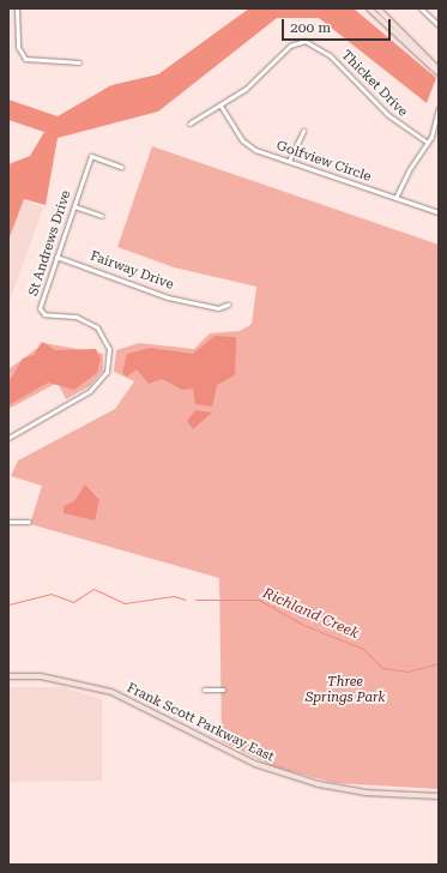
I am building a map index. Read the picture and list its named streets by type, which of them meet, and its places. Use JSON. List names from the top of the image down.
{
  "streets": {
    "main road": ["Frank Scott Parkway East"],
    "street": [
      "Thicket Drive",
      "Golfview Circle",
      "St Andrews Drive",
      "Fairway Drive"
    ]
  },
  "crossings": [
    ["Thicket Drive", "Golfview Circle"],
    ["St Andrews Drive", "Fairway Drive"]
  ],
  "water": ["Richland Creek"],
  "parks": ["Three Springs Park"],
  "scale_bar": "200 m"
}
